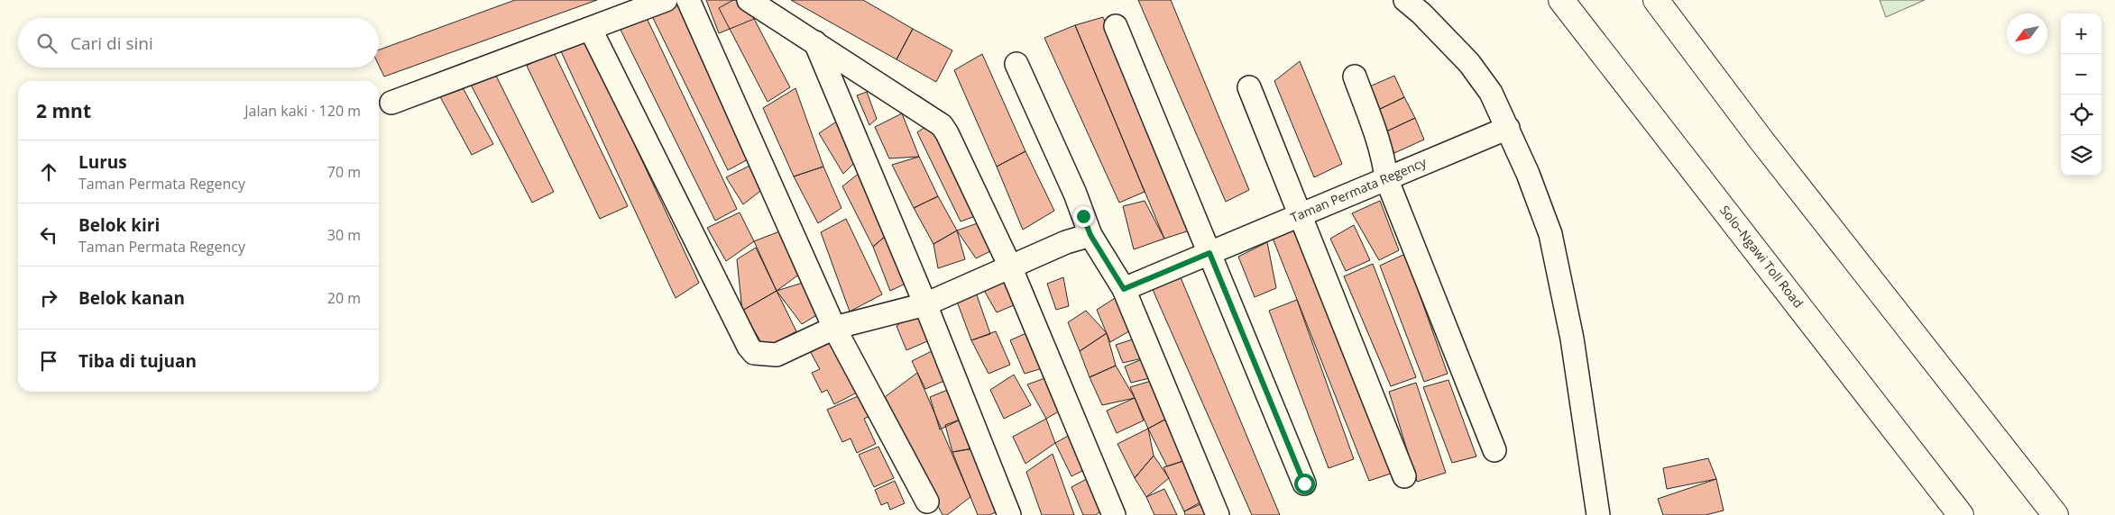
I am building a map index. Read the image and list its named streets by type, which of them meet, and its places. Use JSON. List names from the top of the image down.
{
  "streets": {
    "highway": ["Solo–Ngawi Toll Road"],
    "street": ["Taman Permata Regency"]
  },
  "north": "bottom left",
  "page": {
    "map_buttons": ["+", "−"],
    "search": "Cari di sini",
    "heading": ["2 mnt", "Jalan kaki · 120 m"],
    "list": [
      ["Lurus", "Taman Permata Regency", "70 m"],
      ["Belok kiri", "Taman Permata Regency", "30 m"],
      ["Belok kanan", "20 m"],
      "Tiba di tujuan"
    ]
  }
}
